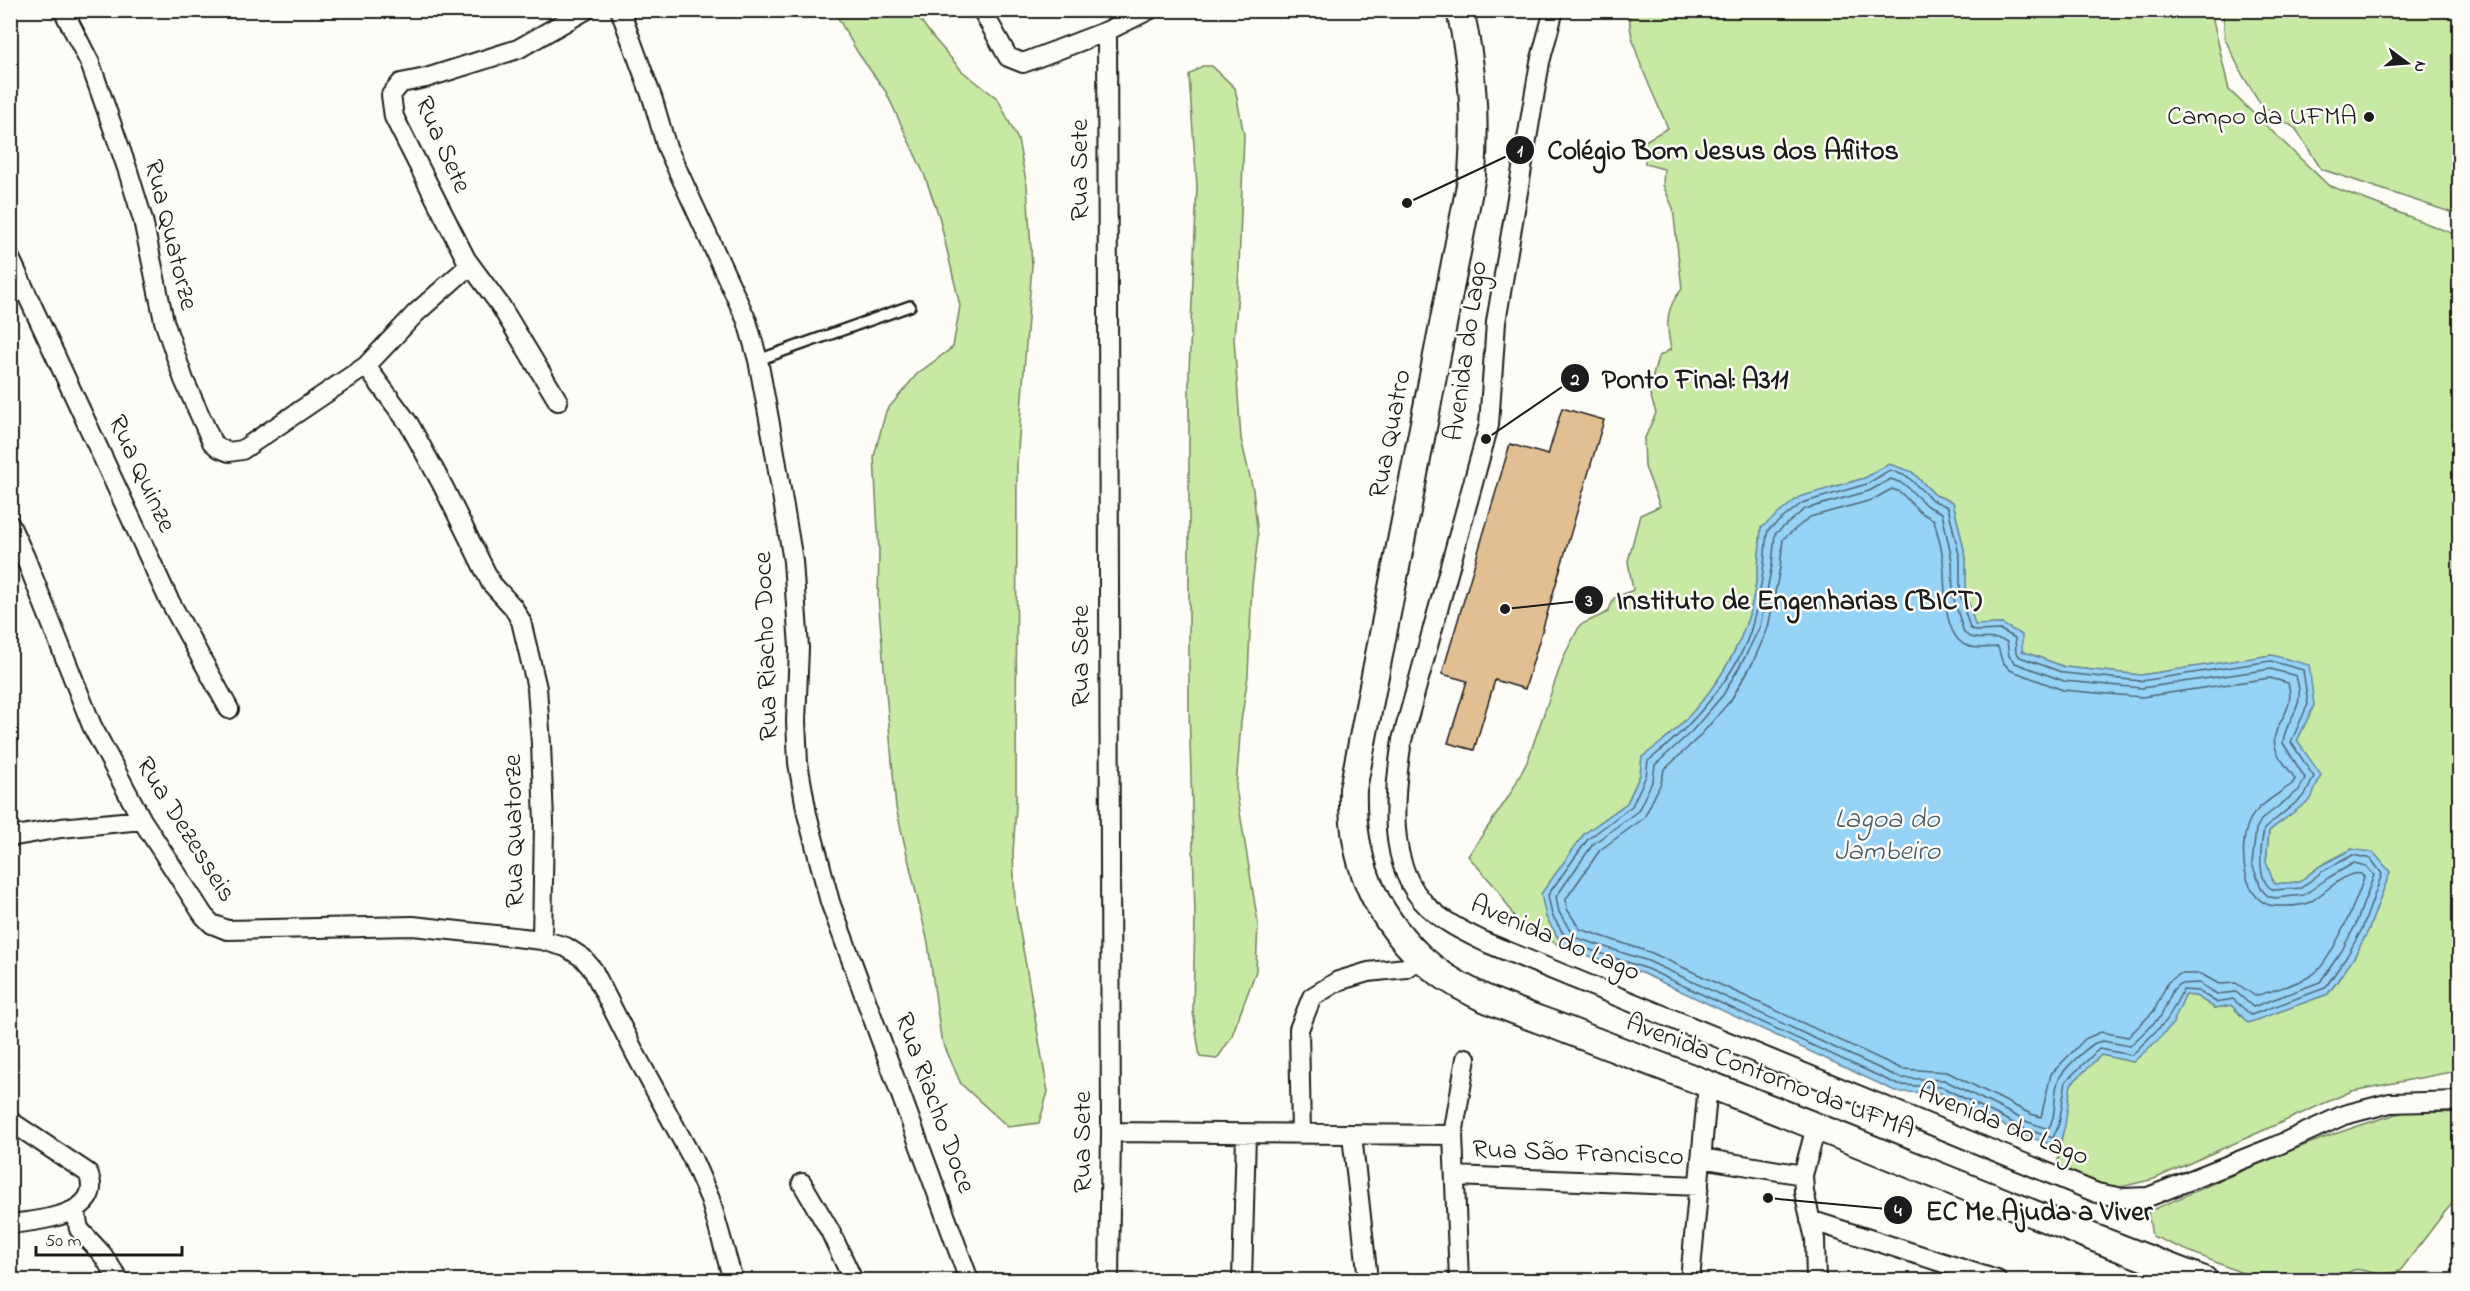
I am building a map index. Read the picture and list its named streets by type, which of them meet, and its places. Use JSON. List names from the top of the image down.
{
  "streets": {
    "main road": ["Rua Quatro", "Avenida Contorno da UFMA"],
    "street": [
      "Rua Sete",
      "Rua Quatorze",
      "Avenida do Lago",
      "Rua Quinze",
      "Rua Riacho Doce",
      "Rua Dezesseis",
      "Rua São Francisco"
    ]
  },
  "crossings": [
    ["Rua Quatorze", "Rua Dezesseis"],
    ["Rua Quatro", "Avenida Contorno da UFMA"]
  ],
  "water": ["Lagoa do Jambeiro"],
  "places": [
    "Campo da UFMA",
    "Colégio Bom Jesus dos Aflitos",
    "Ponto Final: A311",
    "Instituto de Engenharias (BICT)",
    "EC Me Ajuda a Viver"
  ],
  "scale_bar": "50 m",
  "north": "right"
}
